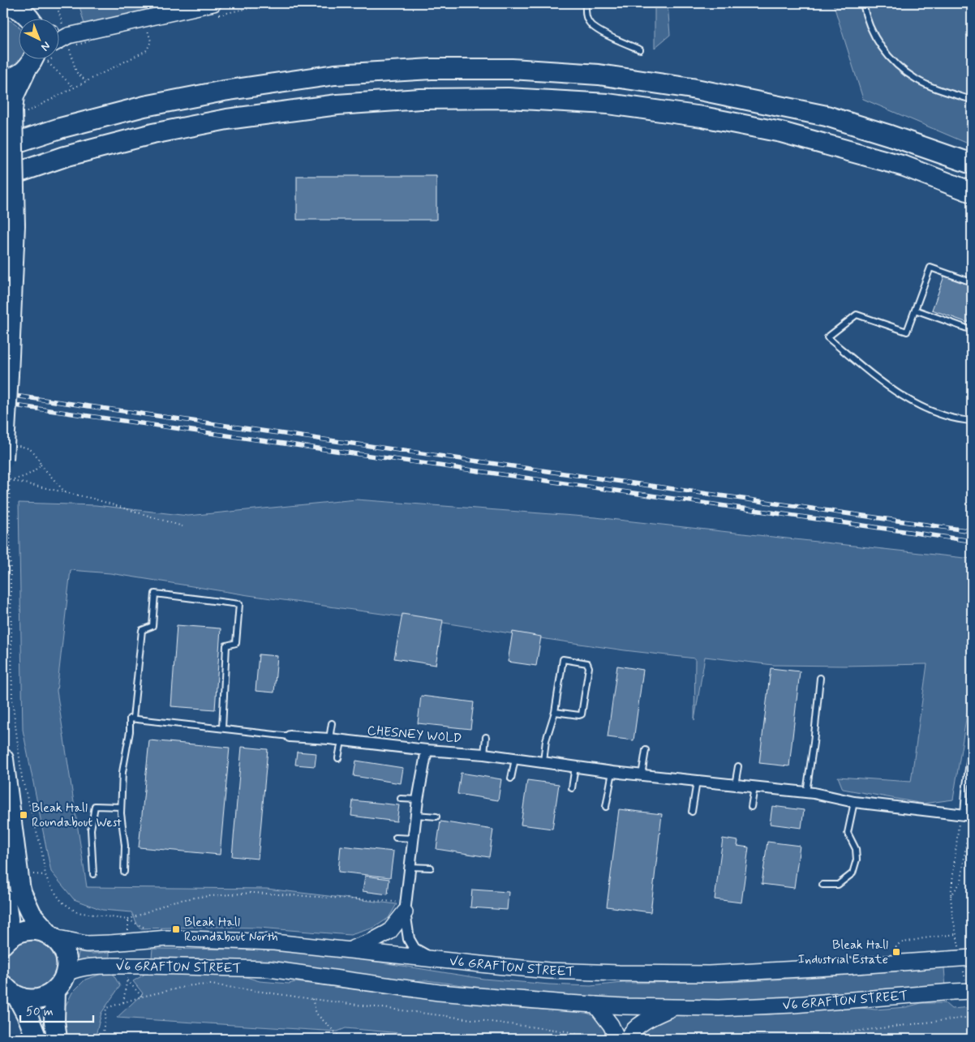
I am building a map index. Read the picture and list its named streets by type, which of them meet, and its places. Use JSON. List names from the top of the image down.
{
  "streets": {
    "street": ["CHESNEY WOLD", "V6 GRAFTON STREET"]
  },
  "places": {
    "transit": ["Bleak Hall Roundabout West", "Bleak Hall Roundabout North", "Bleak Hall Industrial Estate"]
  },
  "scale_bar": "50 m",
  "north": "bottom right"
}
